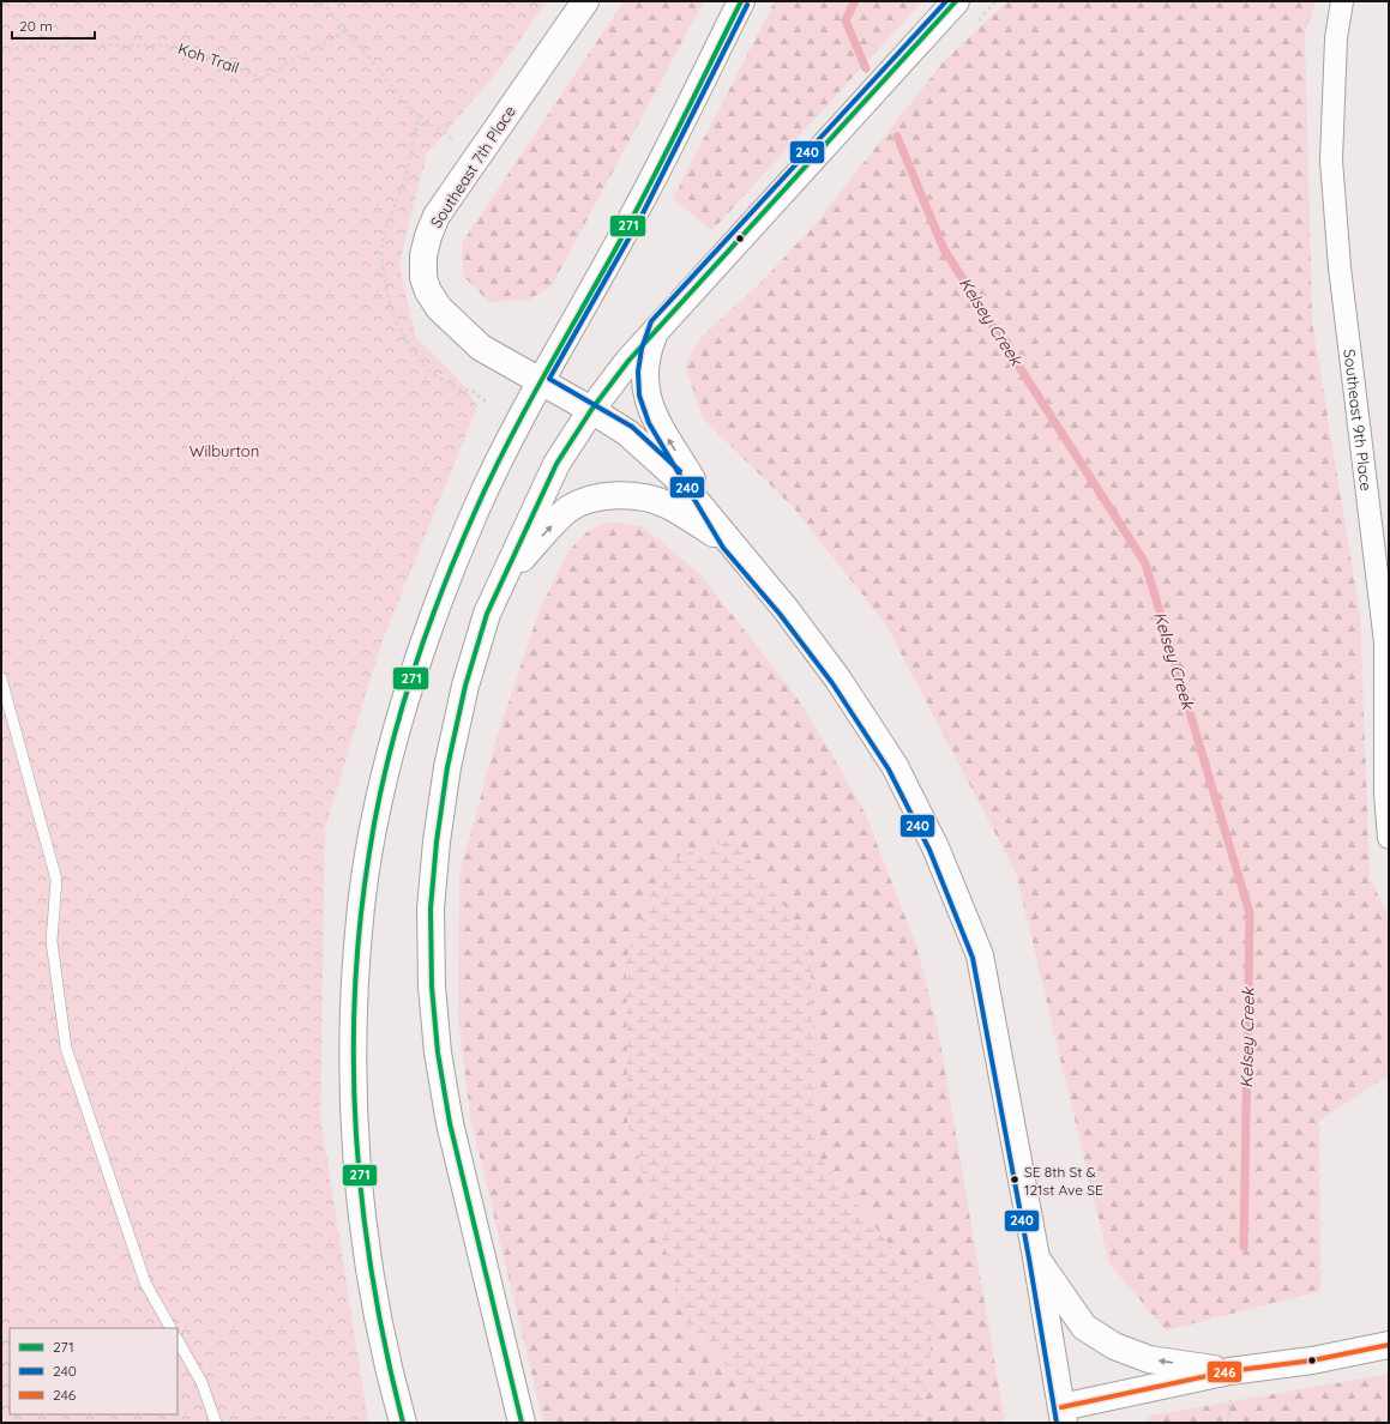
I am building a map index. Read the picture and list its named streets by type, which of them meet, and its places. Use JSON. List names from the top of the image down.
{
  "streets": {
    "main road": ["Southeast 7th Place"],
    "street": ["Southeast 9th Place"],
    "path": ["Koh Trail"]
  },
  "water": ["Kelsey Creek"],
  "parks": ["Wilburton"],
  "places": ["SE 8th St & 121st Ave SE"],
  "lines": ["transit line 271", "transit line 240", "transit line 246"],
  "legend": ["271", "240", "246"],
  "scale_bar": "20 m"
}
